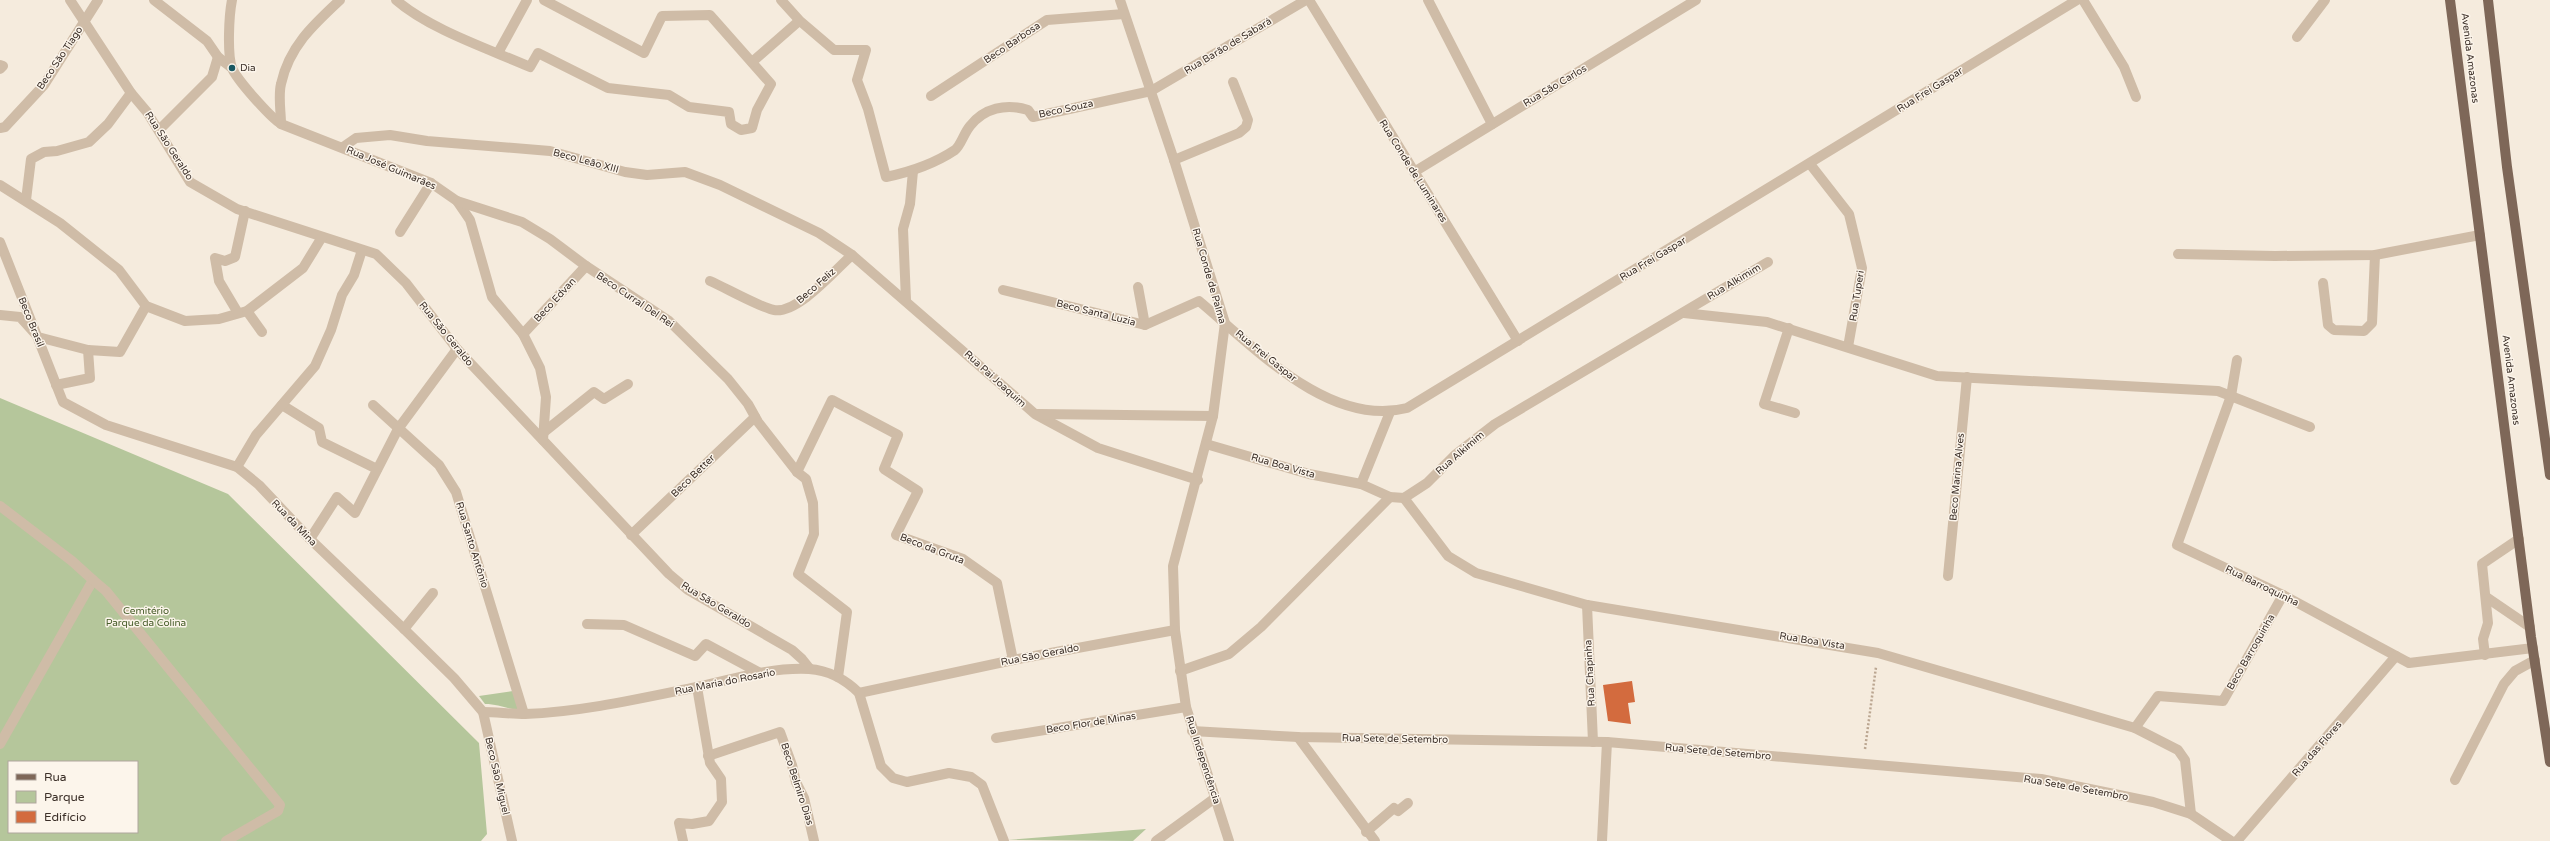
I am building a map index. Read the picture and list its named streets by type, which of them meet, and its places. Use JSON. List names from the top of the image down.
{
  "streets": {
    "main road": ["Avenida Amazonas"],
    "street": [
      "Beco Barbosa",
      "Rua Barão de Sabará",
      "Beco São Tiago",
      "Rua São Carlos",
      "Rua Frei Gaspar",
      "Beco Souza",
      "Rua São Geraldo",
      "Beco Leão XIII",
      "Rua José Guimarães",
      "Rua Conde de Luminares",
      "Rua Conde de Palma",
      "Rua Alkimim",
      "Beco Feliz",
      "Rua Tuperi",
      "Beco Edvan",
      "Beco Curral Del Rei",
      "Beco Santa Luzia",
      "Beco Brasil",
      "Rua Pai Joaquim",
      "Rua Boa Vista",
      "Beco Better",
      "Beco Marina Alves",
      "Rua da Mina",
      "Rua Santo Antônio",
      "Beco da Gruta",
      "Rua Barroquinha",
      "Beco Barroquinha",
      "Rua Chapinha",
      "Rua Maria do Rosario",
      "Beco Flor de Minas",
      "Rua Sete de Setembro",
      "Rua das Flores",
      "Rua Independência",
      "Beco São Miguel",
      "Beco Belmiro Dias"
    ]
  },
  "crossings": [
    ["Beco Barbosa", "Rua Conde de Palma"],
    ["Rua Barão de Sabará", "Beco Souza"],
    ["Rua Barão de Sabará", "Rua Conde de Palma"],
    ["Beco São Tiago", "Rua São Geraldo"],
    ["Avenida Amazonas", "Rua Barroquinha"],
    ["Rua São Carlos", "Rua Conde de Luminares"],
    ["Rua Frei Gaspar", "Rua Conde de Luminares"],
    ["Rua Frei Gaspar", "Rua Conde de Palma"],
    ["Rua Frei Gaspar", "Rua Tuperi"],
    ["Rua Frei Gaspar", "Beco Santa Luzia"],
    ["Beco Souza", "Rua Conde de Palma"],
    ["Rua São Geraldo", "Rua José Guimarães"],
    ["Rua São Geraldo", "Rua Conde de Palma"],
    ["Rua São Geraldo", "Beco Better"],
    ["Rua São Geraldo", "Beco da Gruta"],
    ["Rua São Geraldo", "Rua Maria do Rosario"],
    ["Rua São Geraldo", "Rua Independência"],
    ["Beco Leão XIII", "Rua José Guimarães"],
    ["Beco Leão XIII", "Rua Pai Joaquim"],
    ["Rua José Guimarães", "Beco Edvan"],
    ["Rua José Guimarães", "Beco Curral Del Rei"],
    ["Rua Conde de Palma", "Beco Santa Luzia"],
    ["Rua Conde de Palma", "Rua Pai Joaquim"],
    ["Rua Conde de Palma", "Rua Boa Vista"],
    ["Rua Conde de Palma", "Rua Independência"],
    ["Rua Alkimim", "Rua Boa Vista"],
    ["Beco Feliz", "Rua Pai Joaquim"],
    ["Beco Edvan", "Beco Curral Del Rei"],
    ["Beco Curral Del Rei", "Beco Better"],
    ["Beco Curral Del Rei", "Beco da Gruta"],
    ["Beco Curral Del Rei", "Rua Maria do Rosario"],
    ["Beco Brasil", "Rua da Mina"],
    ["Rua Boa Vista", "Beco Barroquinha"],
    ["Rua Boa Vista", "Rua Chapinha"],
    ["Rua Boa Vista", "Rua Sete de Setembro"],
    ["Rua da Mina", "Rua Maria do Rosario"],
    ["Rua da Mina", "Beco São Miguel"],
    ["Rua Santo Antônio", "Rua Maria do Rosario"],
    ["Rua Barroquinha", "Beco Barroquinha"],
    ["Rua Barroquinha", "Rua das Flores"],
    ["Rua Chapinha", "Rua Sete de Setembro"],
    ["Rua Maria do Rosario", "Beco São Miguel"],
    ["Beco Flor de Minas", "Rua Independência"],
    ["Rua Sete de Setembro", "Rua Independência"]
  ],
  "parks": ["Cemitério Parque da Colina"],
  "places": ["Dia"],
  "legend": ["Rua", "Parque", "Edifício"]
}
